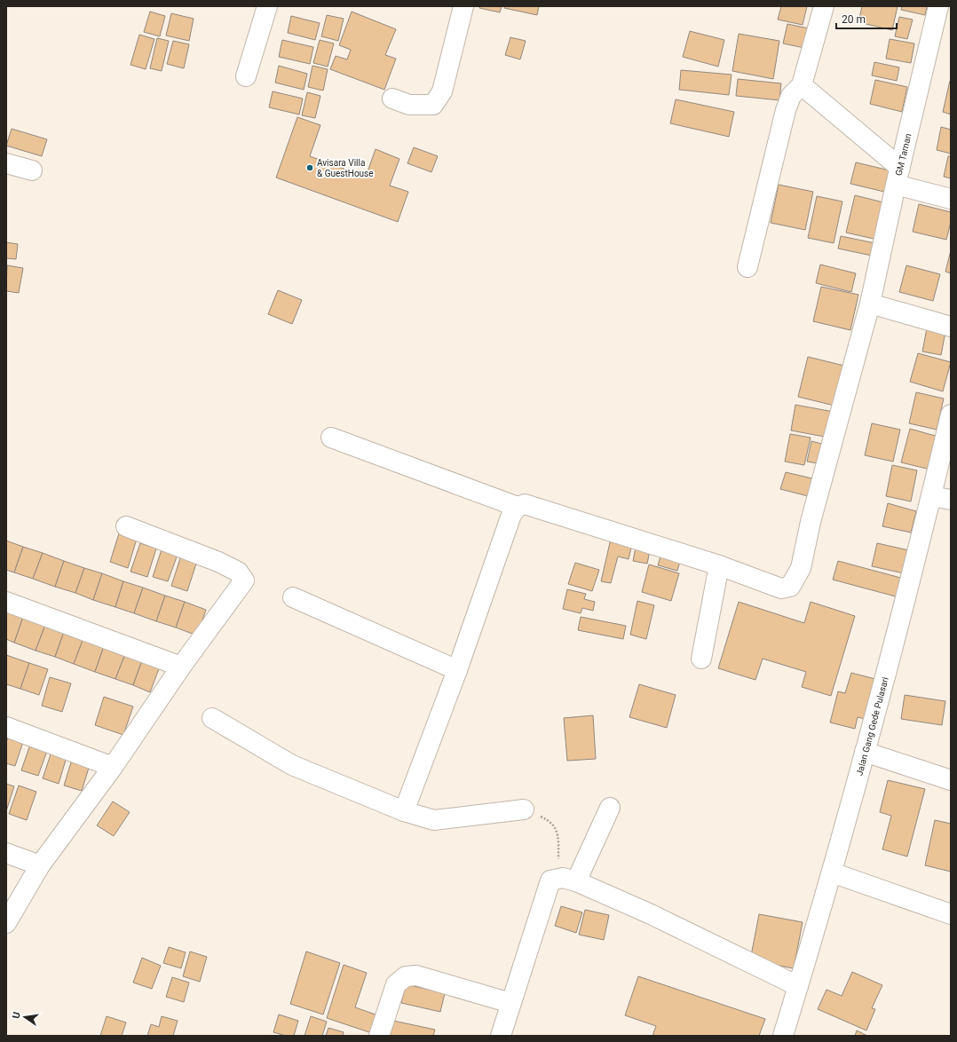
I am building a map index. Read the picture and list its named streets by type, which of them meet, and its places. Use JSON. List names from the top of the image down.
{
  "streets": {
    "street": ["GM Taman", "Jalan Gang Gede Pulasari"]
  },
  "places": ["Avisara Villa & GuestHouse"],
  "scale_bar": "20 m",
  "north": "left"
}
